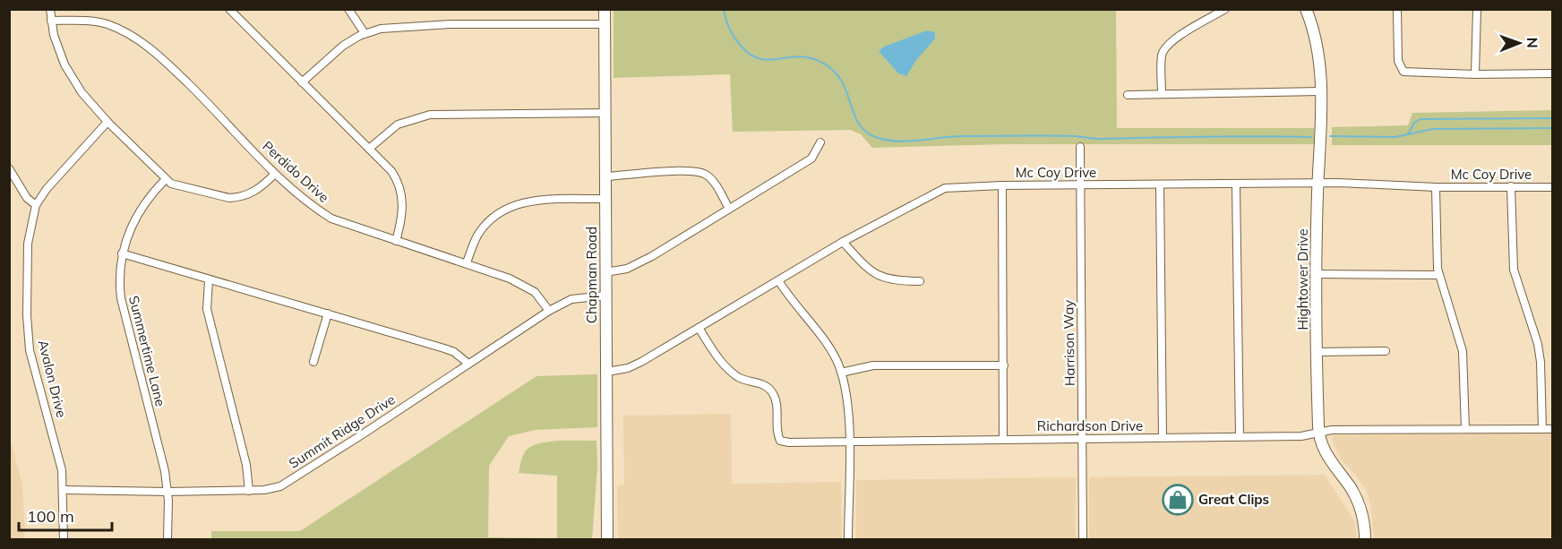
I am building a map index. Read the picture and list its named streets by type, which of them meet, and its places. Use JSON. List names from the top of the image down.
{
  "streets": {
    "main road": ["Chapman Road", "Hightower Drive"],
    "street": [
      "Perdido Drive",
      "Mc Coy Drive",
      "Harrison Way",
      "Summertime Lane",
      "Avalon Drive",
      "Richardson Drive",
      "Summit Ridge Drive"
    ]
  },
  "crossings": [
    ["Perdido Drive", "Summit Ridge Drive"],
    ["Mc Coy Drive", "Chapman Road"],
    ["Mc Coy Drive", "Hightower Drive"],
    ["Mc Coy Drive", "Harrison Way"],
    ["Mc Coy Drive", "Richardson Drive"],
    ["Chapman Road", "Summit Ridge Drive"],
    ["Hightower Drive", "Richardson Drive"],
    ["Harrison Way", "Richardson Drive"],
    ["Summertime Lane", "Summit Ridge Drive"],
    ["Avalon Drive", "Summit Ridge Drive"]
  ],
  "places": {
    "shop": ["Great Clips"]
  },
  "scale_bar": "100 m",
  "north": "right"
}
